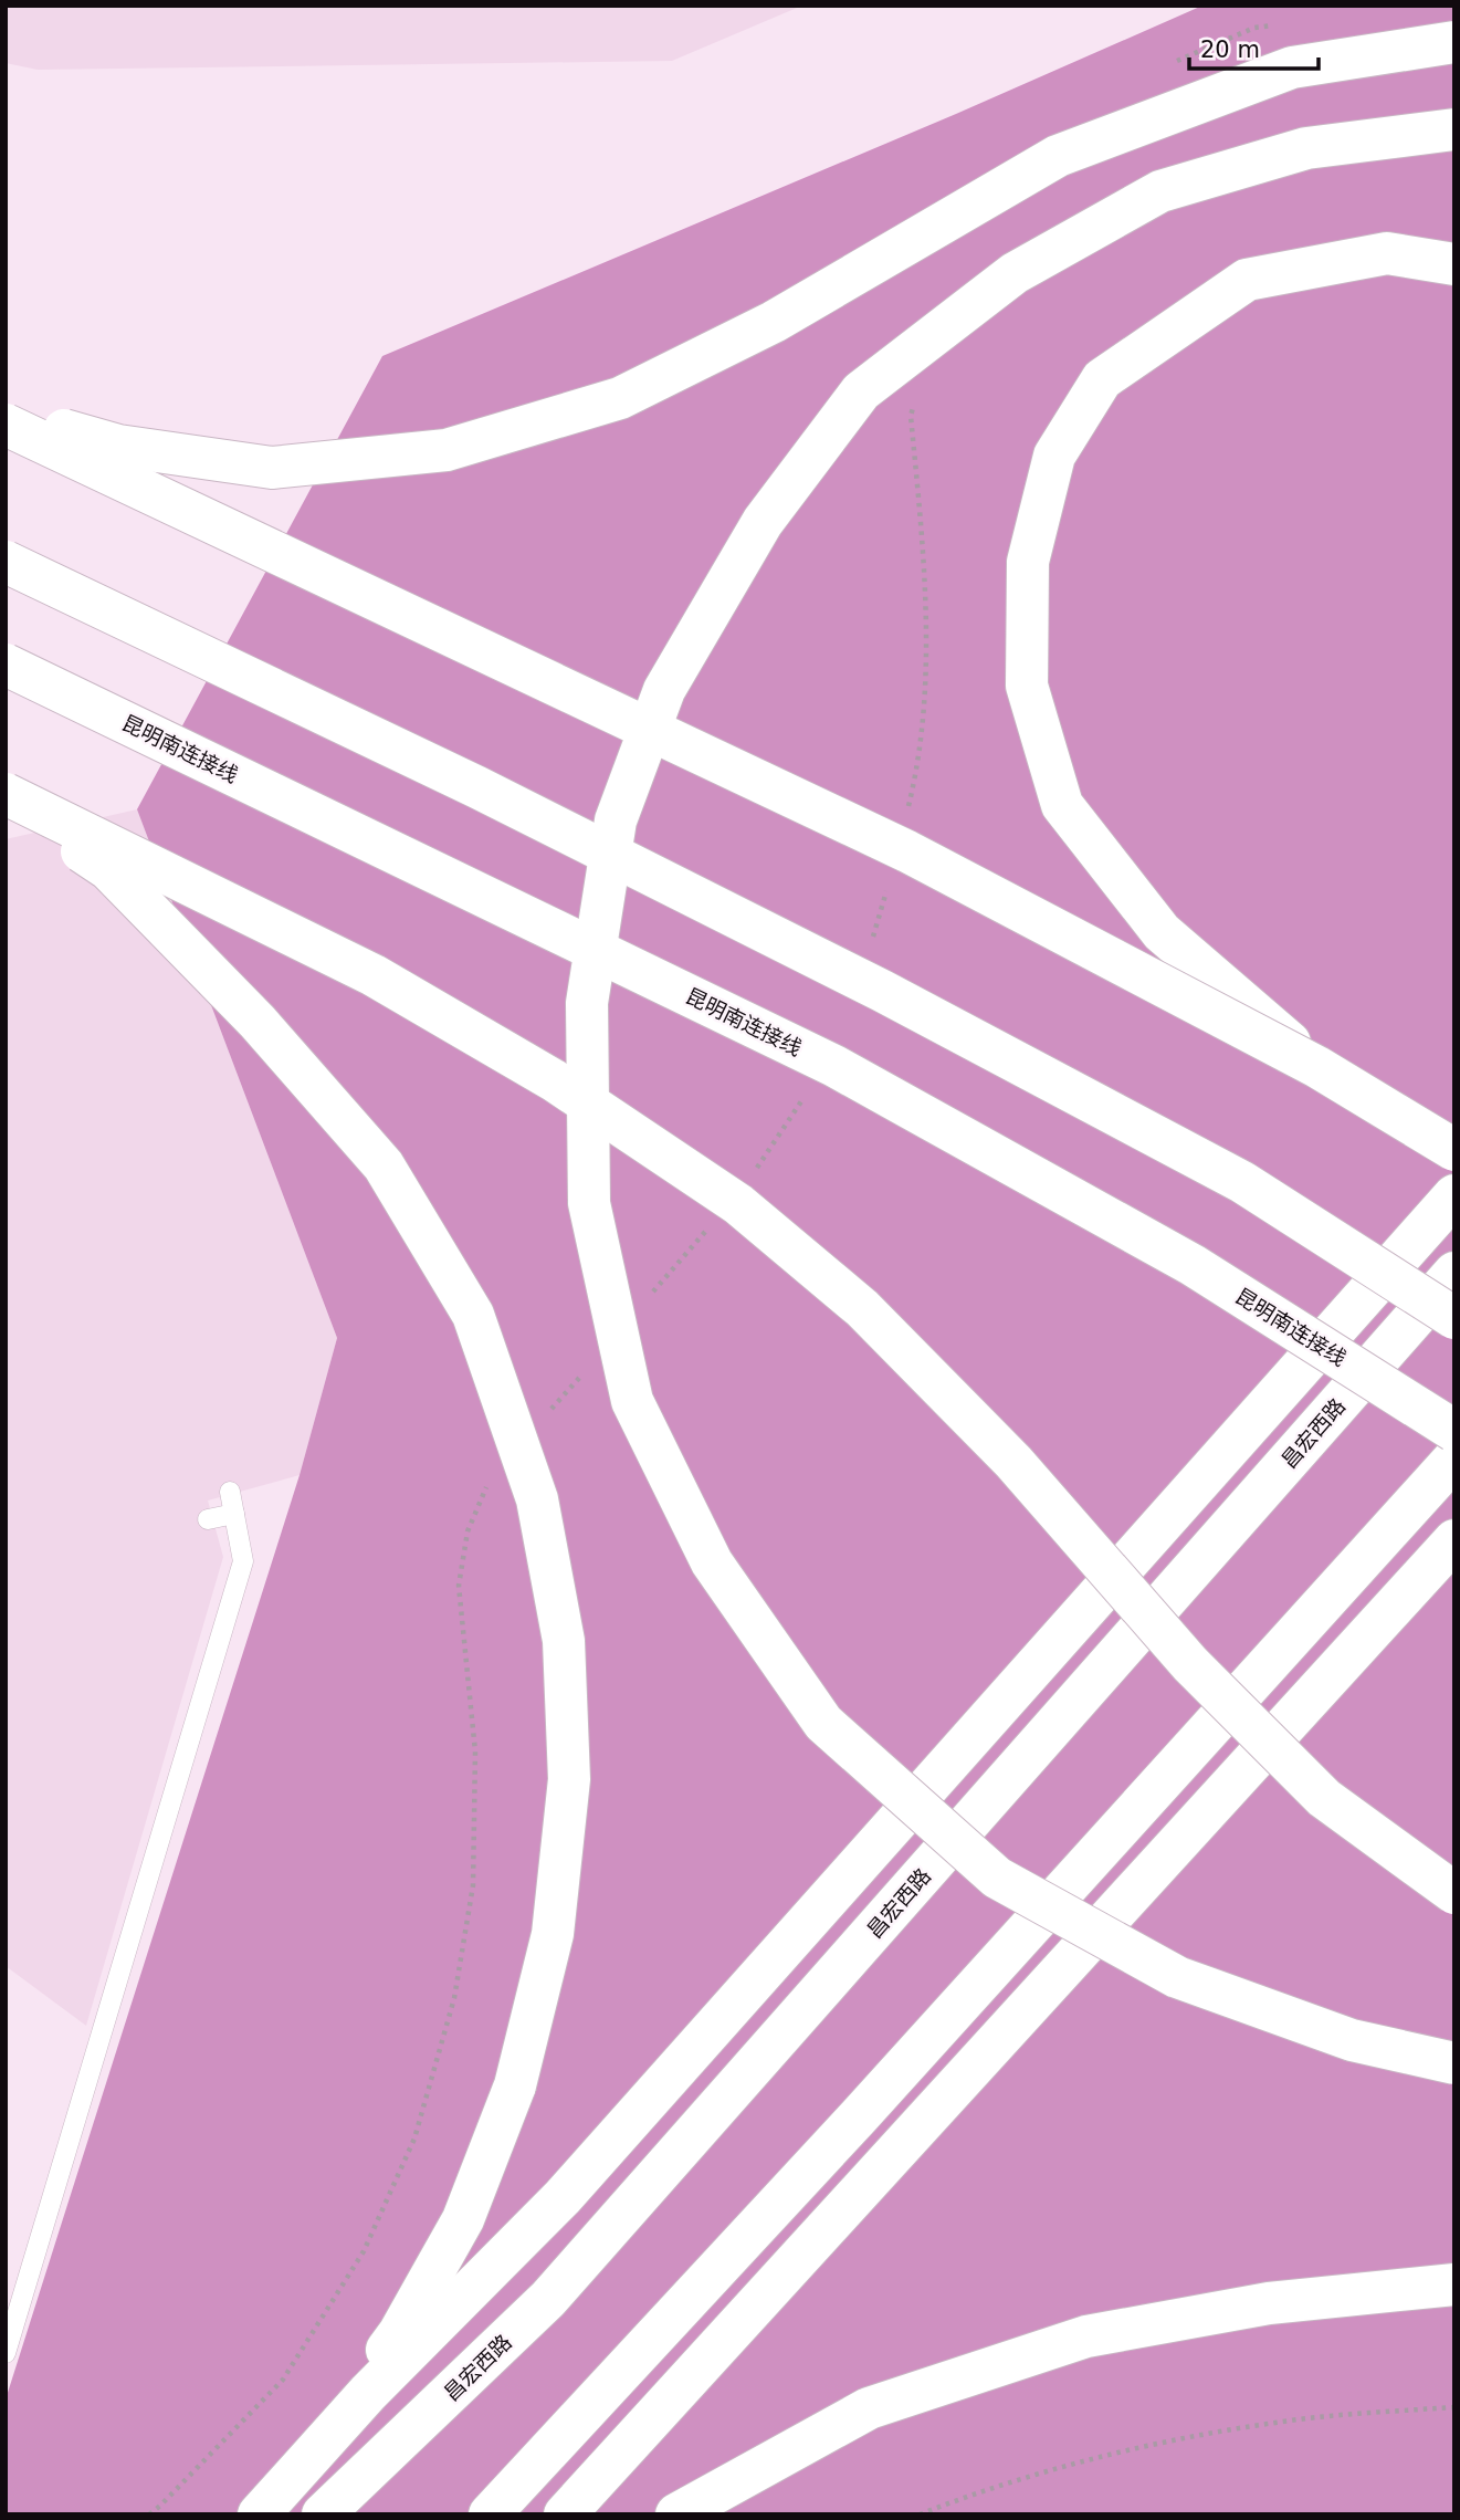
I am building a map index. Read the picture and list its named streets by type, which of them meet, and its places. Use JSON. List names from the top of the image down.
{
  "streets": {
    "main road": ["昆明南连接线", "昌宏西路"]
  },
  "scale_bar": "20 m"
}
